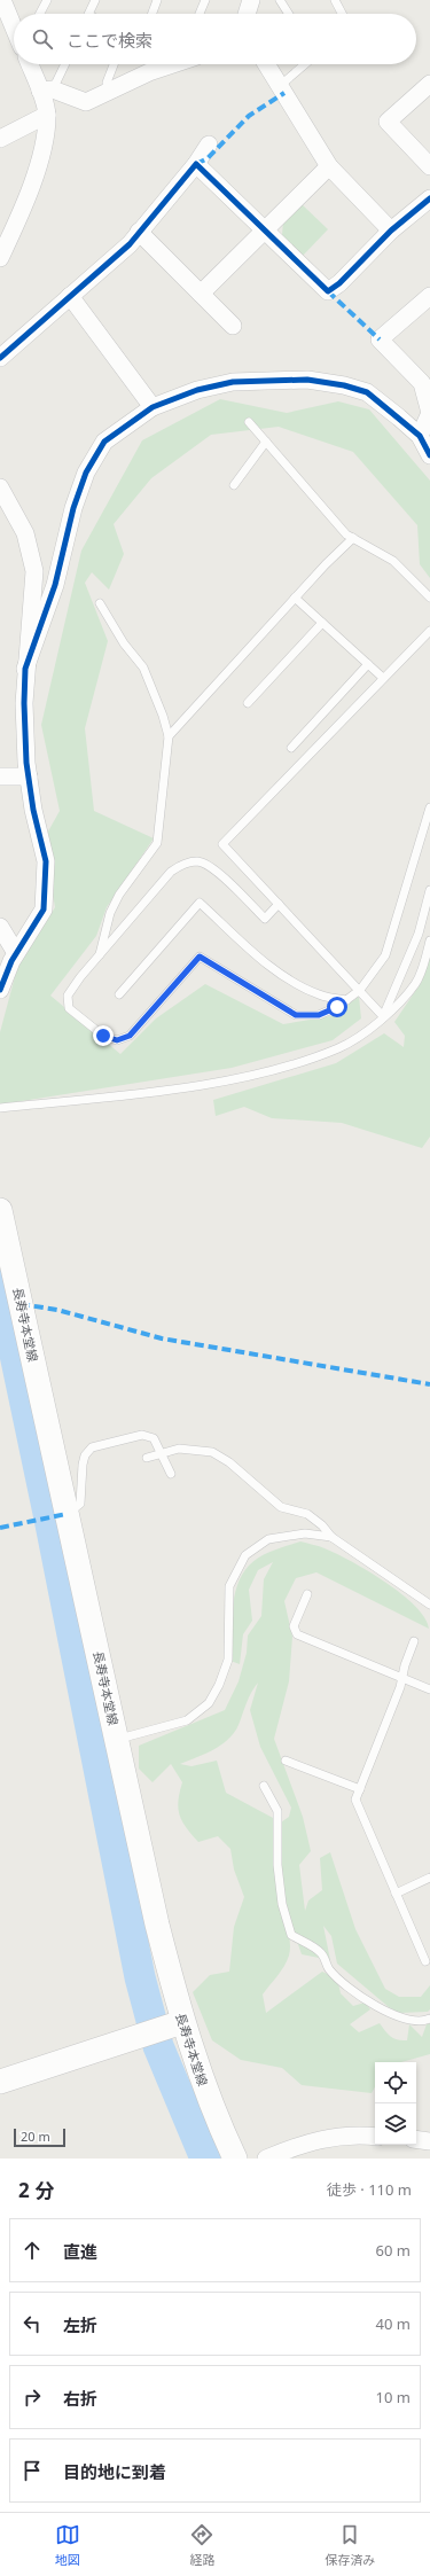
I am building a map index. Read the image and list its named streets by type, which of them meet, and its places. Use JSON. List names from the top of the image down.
{
  "streets": {
    "main road": ["長寿寺本堂線"]
  },
  "scale_bar": "20 m",
  "page": {
    "search": "ここで検索",
    "scale": "20 m",
    "heading": ["2 分", "徒歩 · 110 m"],
    "list": [
      ["直進", "60 m"],
      ["左折", "40 m"],
      ["右折", "10 m"],
      "目的地に到着"
    ],
    "nav": ["地図", "経路", "保存済み"]
  }
}
